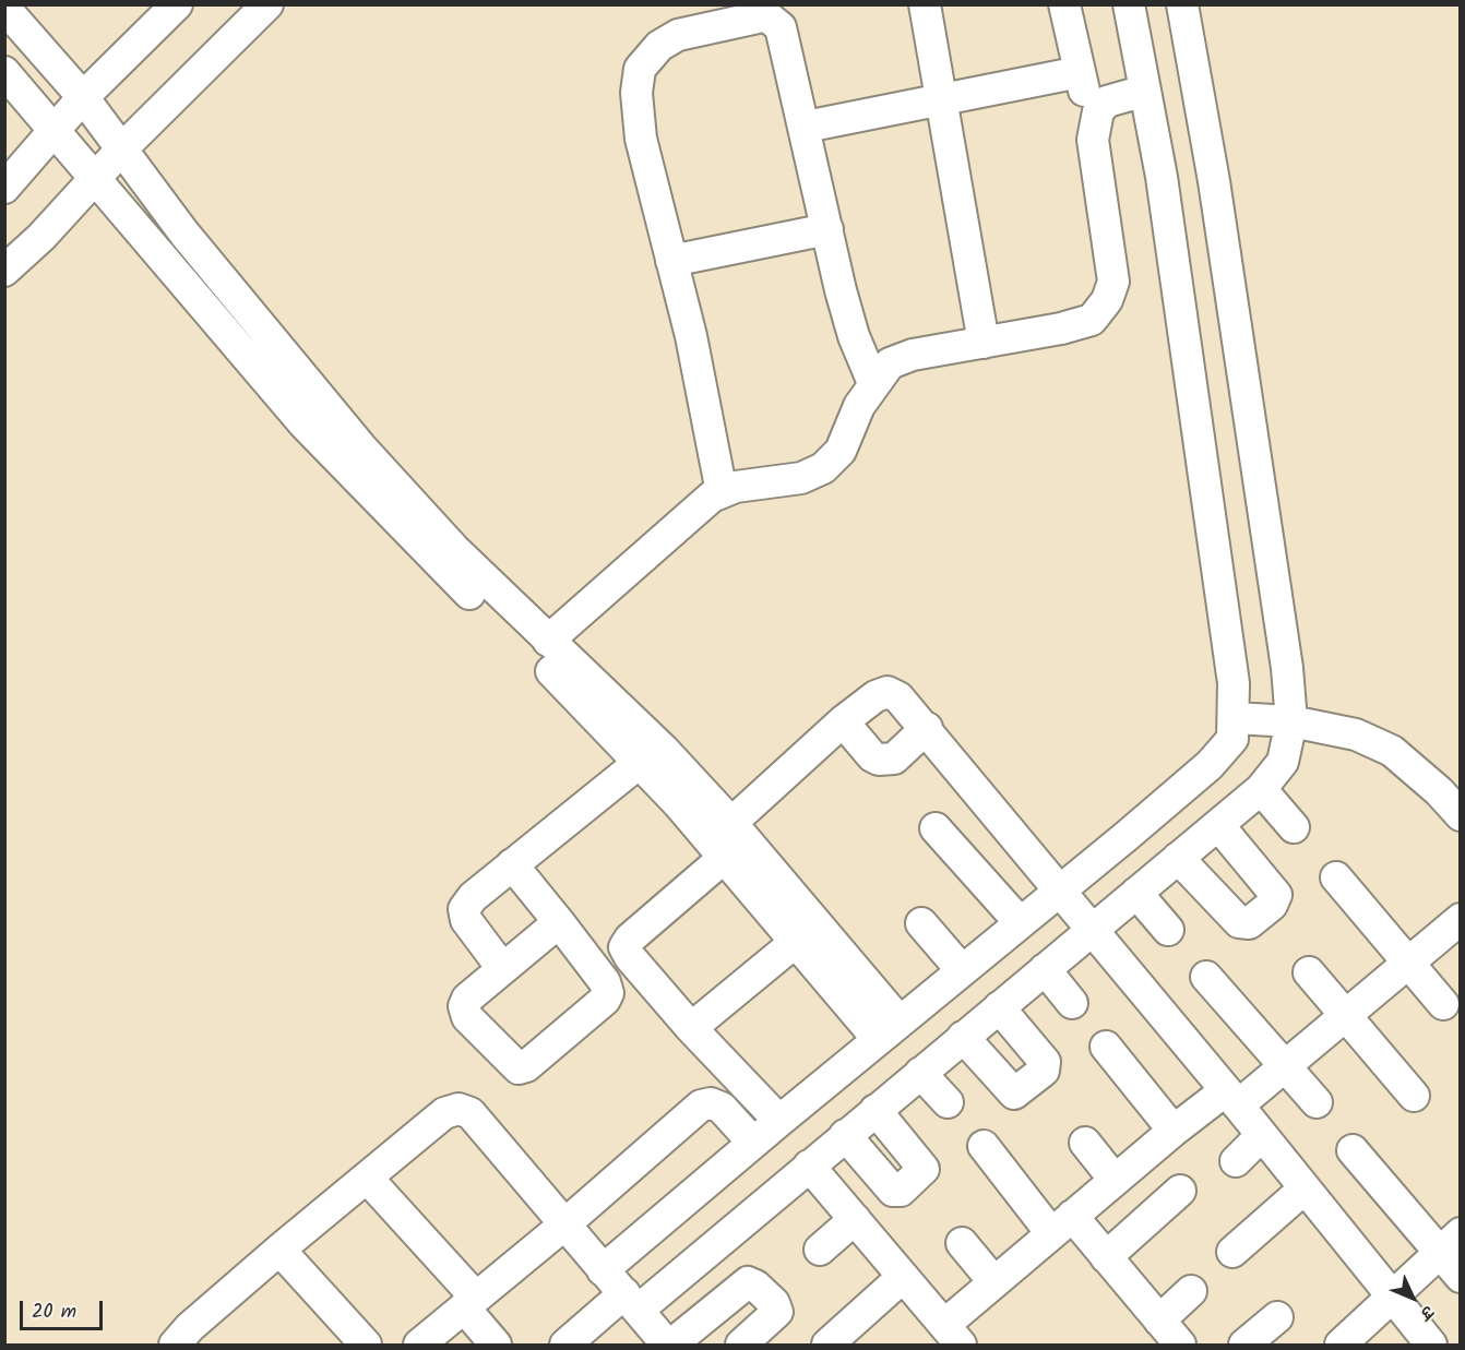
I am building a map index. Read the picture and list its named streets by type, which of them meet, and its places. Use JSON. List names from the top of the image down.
{
  "scale_bar": "20 m",
  "north": "bottom right"
}
